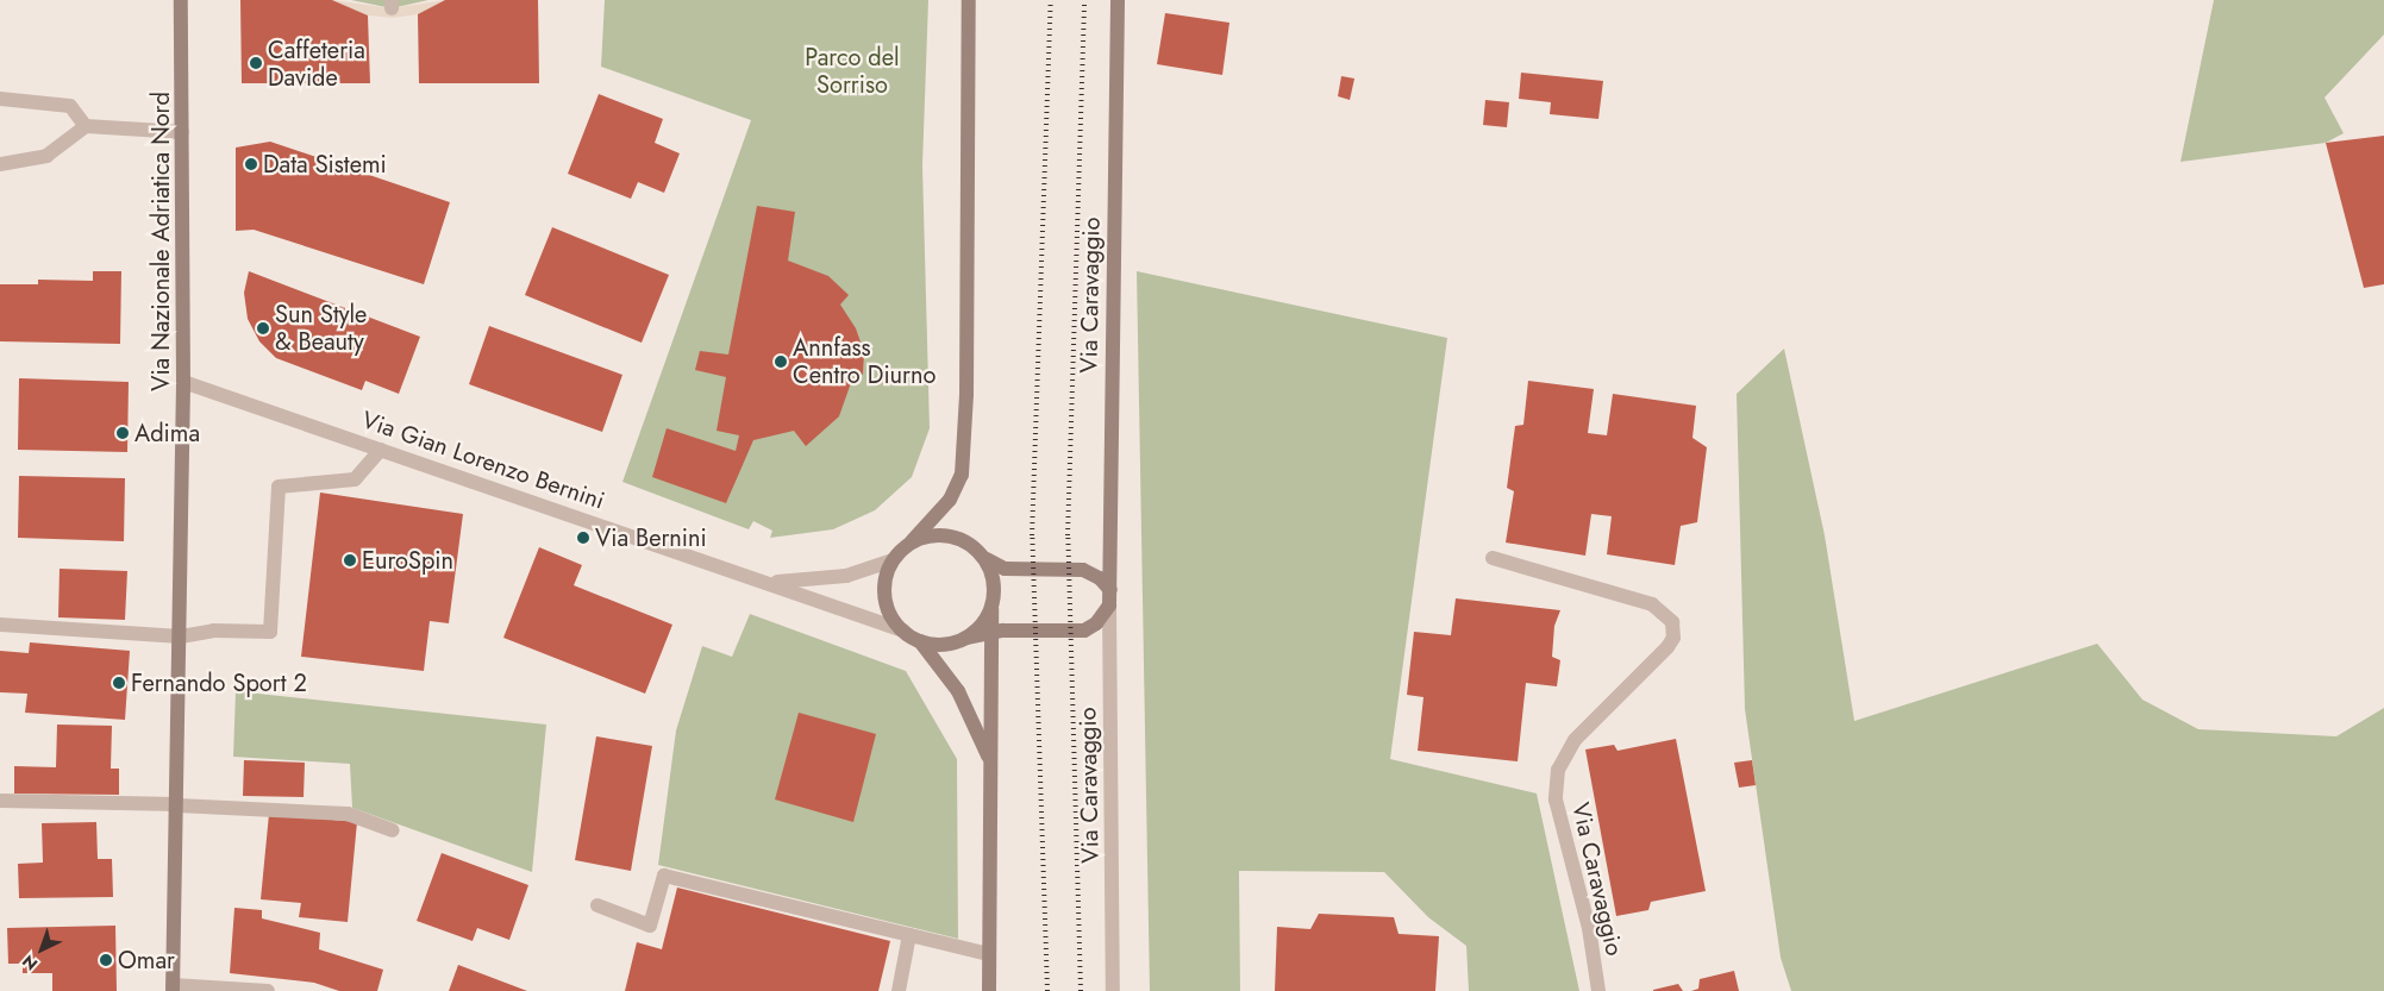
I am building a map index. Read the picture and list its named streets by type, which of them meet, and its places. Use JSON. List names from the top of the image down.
{
  "streets": {
    "street": ["Via Nazionale Adriatica Nord", "Via Caravaggio", "Via Gian Lorenzo Bernini"]
  },
  "crossings": [
    ["Via Nazionale Adriatica Nord", "Via Gian Lorenzo Bernini"]
  ],
  "parks": ["Parco del Sorriso"],
  "places": [
    "Caffeteria Davide",
    "Data Sistemi",
    "Sun Style & Beauty",
    "Annfass Centro Diurno",
    "Adima",
    "Via Bernini",
    "EuroSpin",
    "Fernando Sport 2",
    "Omar"
  ],
  "north": "bottom left"
}
